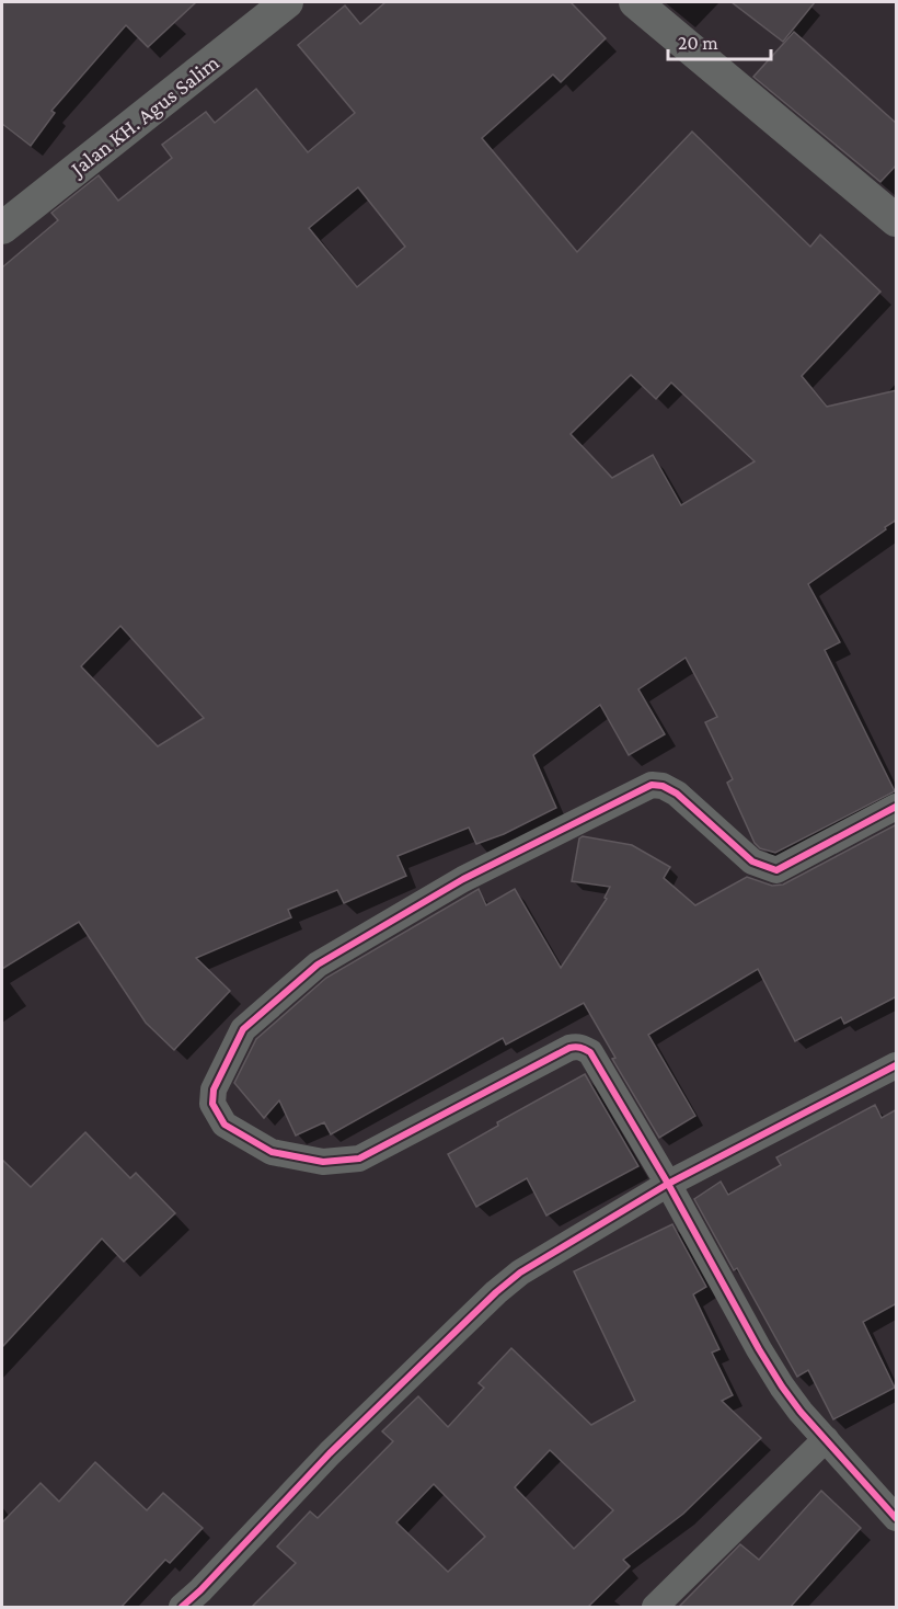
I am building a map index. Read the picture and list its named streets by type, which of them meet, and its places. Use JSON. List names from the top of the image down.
{
  "streets": {
    "street": ["Jalan KH. Agus Salim"]
  },
  "scale_bar": "20 m"
}
